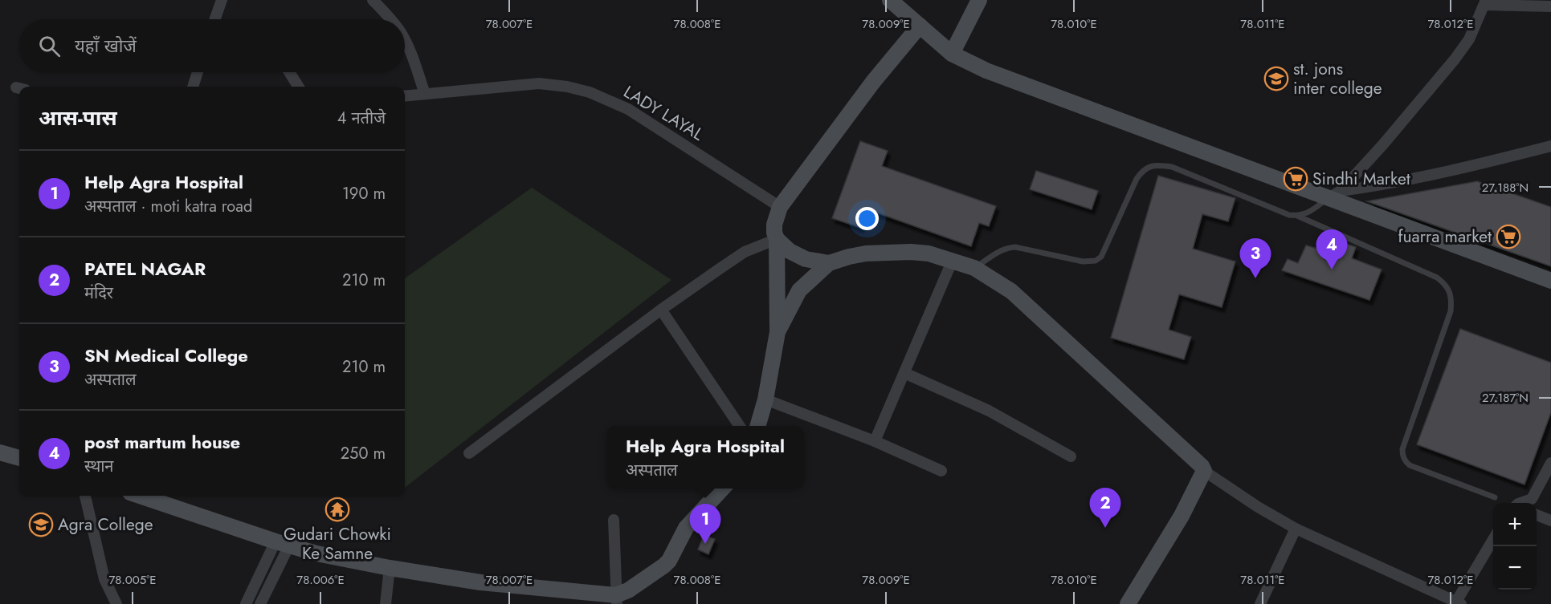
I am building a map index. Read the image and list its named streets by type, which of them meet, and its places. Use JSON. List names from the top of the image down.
{
  "streets": {
    "street": ["LADY LAYAL"]
  },
  "places": {
    "school or university": ["st. jons inter college", "Agra College"],
    "supermarket": ["Sindhi Market", "fuarra market"],
    "temple": ["Gudari Chowki Ke Samne"]
  },
  "page": {
    "search": "यहाँ खोजें",
    "heading": ["आस-पास", "4 नतीजे"],
    "list": [
      {
        "mark": "1",
        "name": "Help Agra Hospital",
        "note": "अस्पताल · moti katra road",
        "value": "190 m"
      },
      {
        "mark": "2",
        "name": "PATEL NAGAR",
        "note": "मंदिर",
        "value": "210 m"
      },
      {
        "mark": "3",
        "name": "SN Medical College",
        "note": "अस्पताल",
        "value": "210 m"
      },
      {
        "mark": "4",
        "name": "post martum house",
        "note": "स्थान",
        "value": "250 m"
      }
    ],
    "pins": [
      "4",
      "3",
      "2",
      "1"
    ],
    "popup": ["Help Agra Hospital", "अस्पताल"],
    "map_buttons": ["+", "−"]
  },
  "coordinates": [
    "78.007°E",
    "78.008°E",
    "78.009°E",
    "78.010°E",
    "78.011°E",
    "78.012°E",
    "27.188°N",
    "27.187°N",
    "78.005°E",
    "78.006°E"
  ]
}
